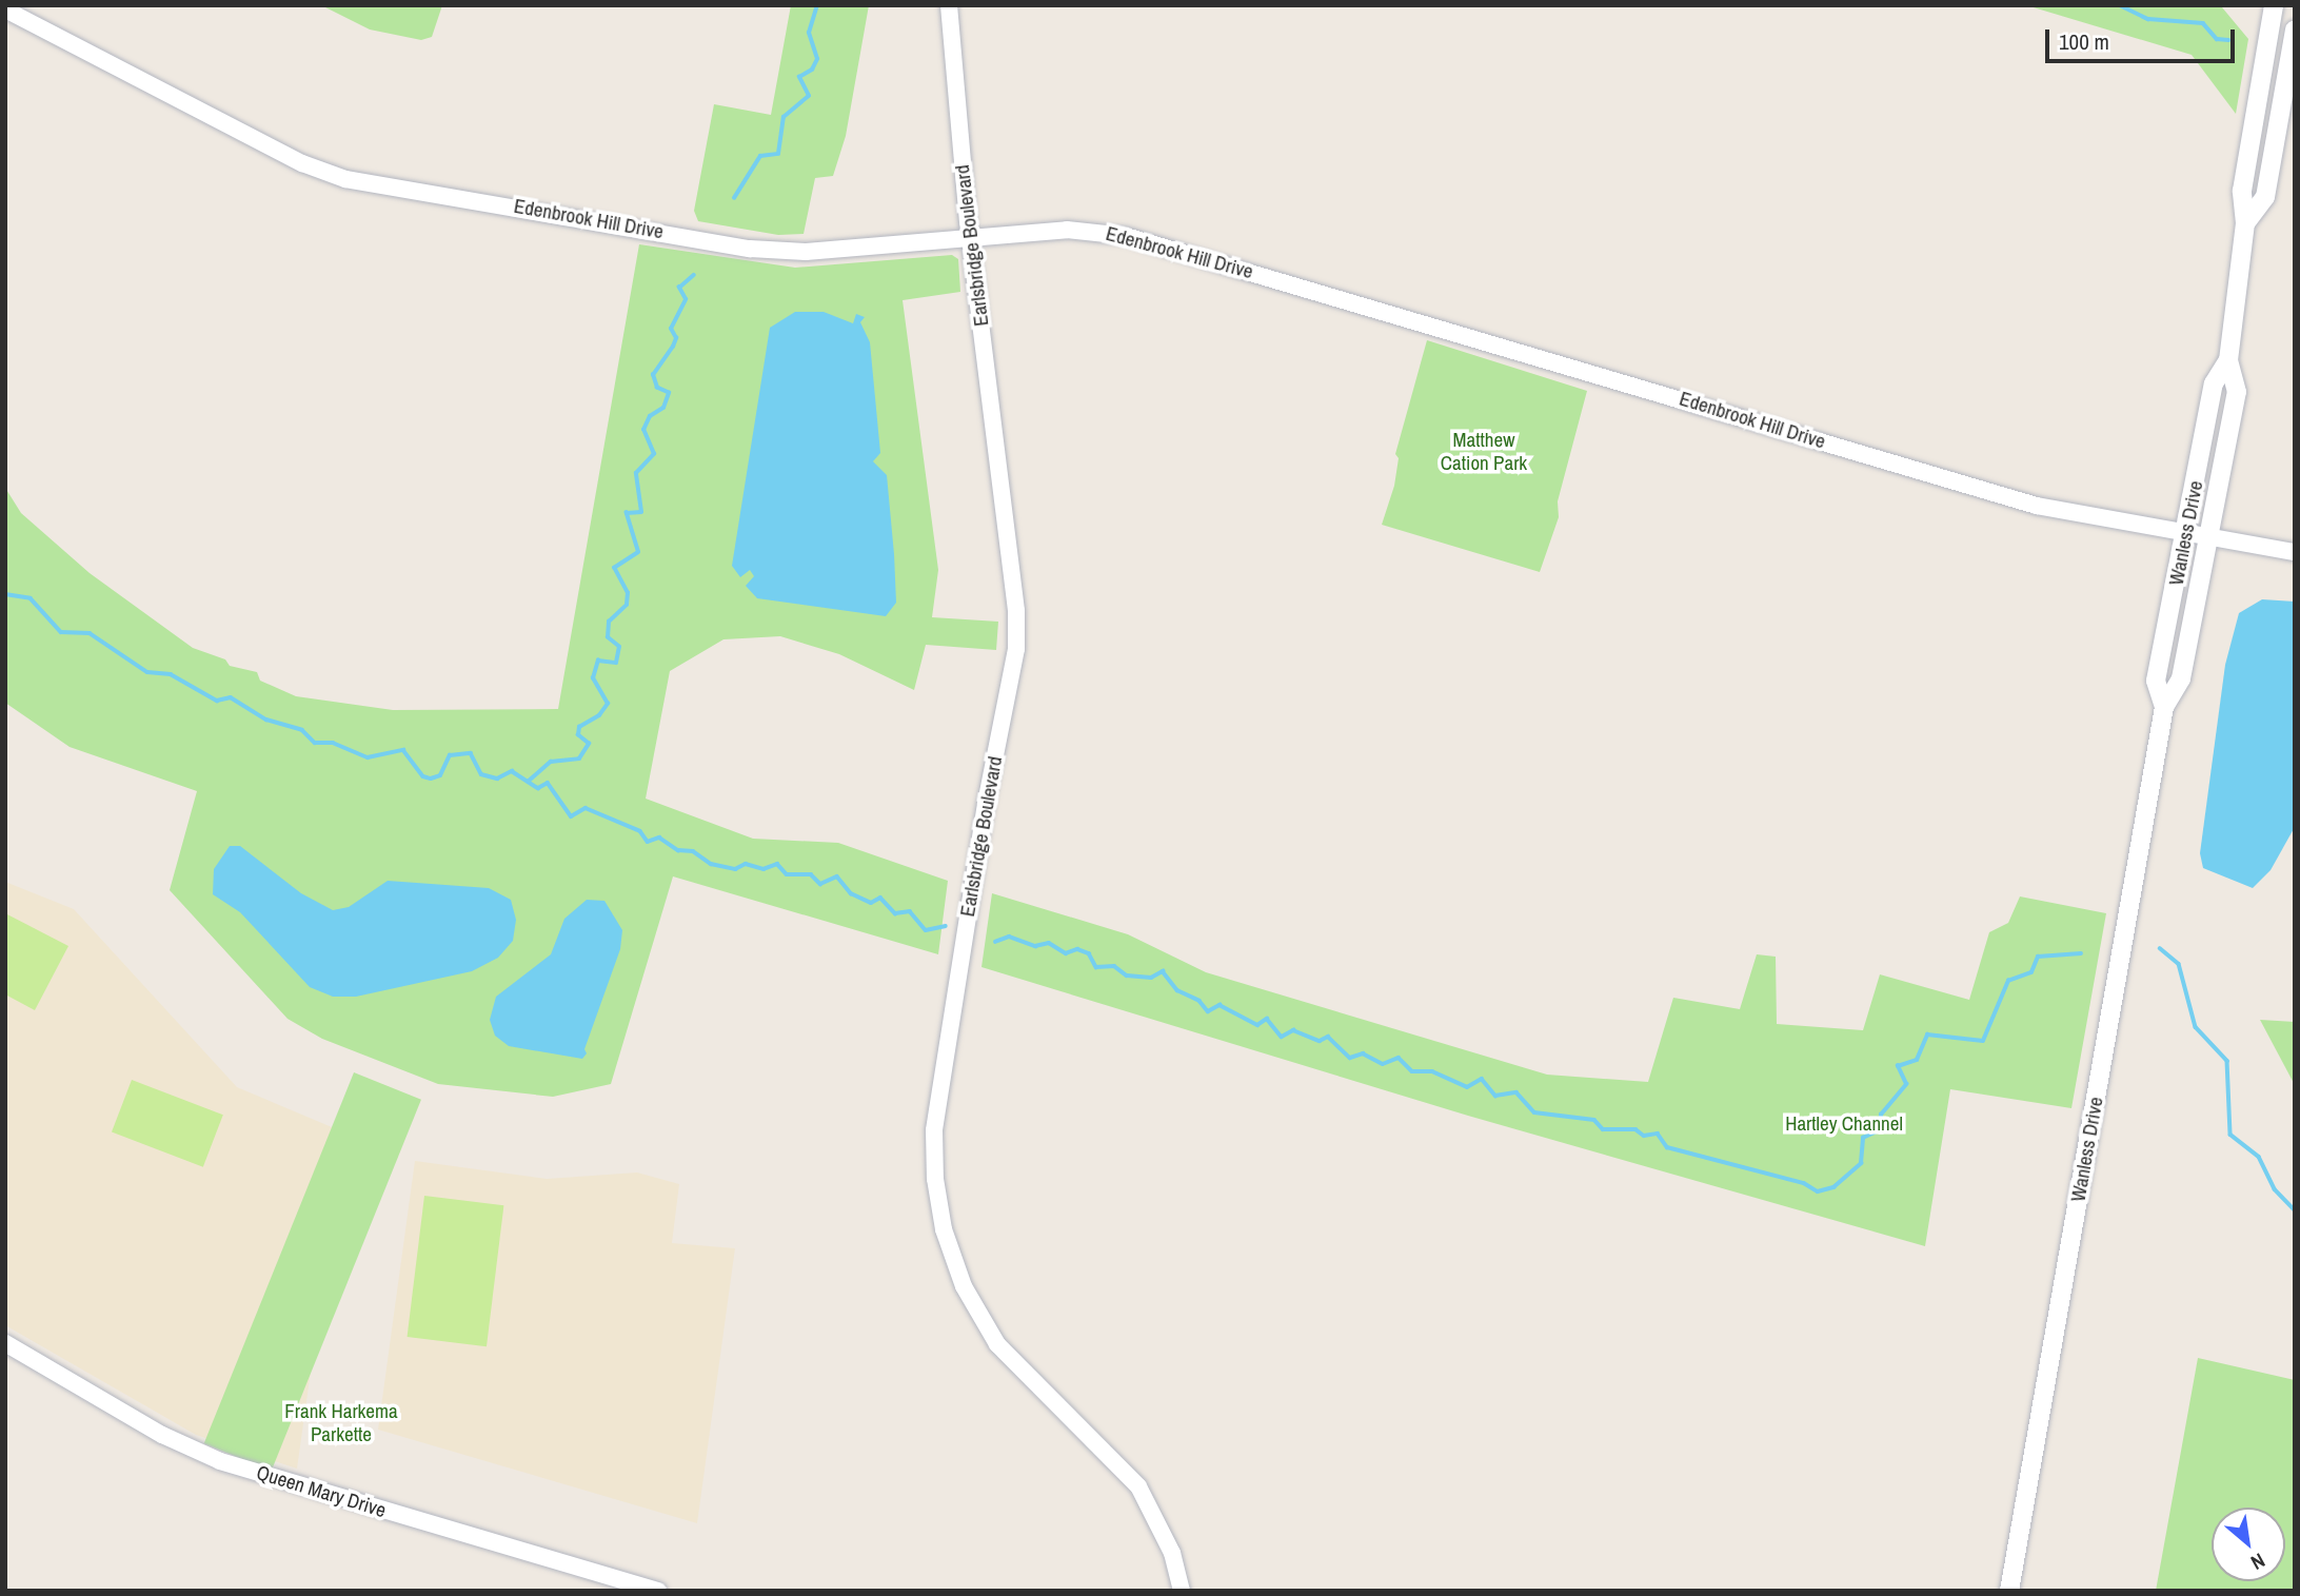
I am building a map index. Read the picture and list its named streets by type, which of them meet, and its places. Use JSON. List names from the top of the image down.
{
  "streets": {
    "main road": ["Wanless Drive"],
    "street": ["Edenbrook Hill Drive", "Earlsbridge Boulevard", "Queen Mary Drive"]
  },
  "crossings": [
    ["Edenbrook Hill Drive", "Earlsbridge Boulevard"],
    ["Edenbrook Hill Drive", "Wanless Drive"]
  ],
  "parks": ["Matthew Cation Park", "Hartley Channel", "Frank Harkema Parkette"],
  "scale_bar": "100 m",
  "north": "bottom right"
}
